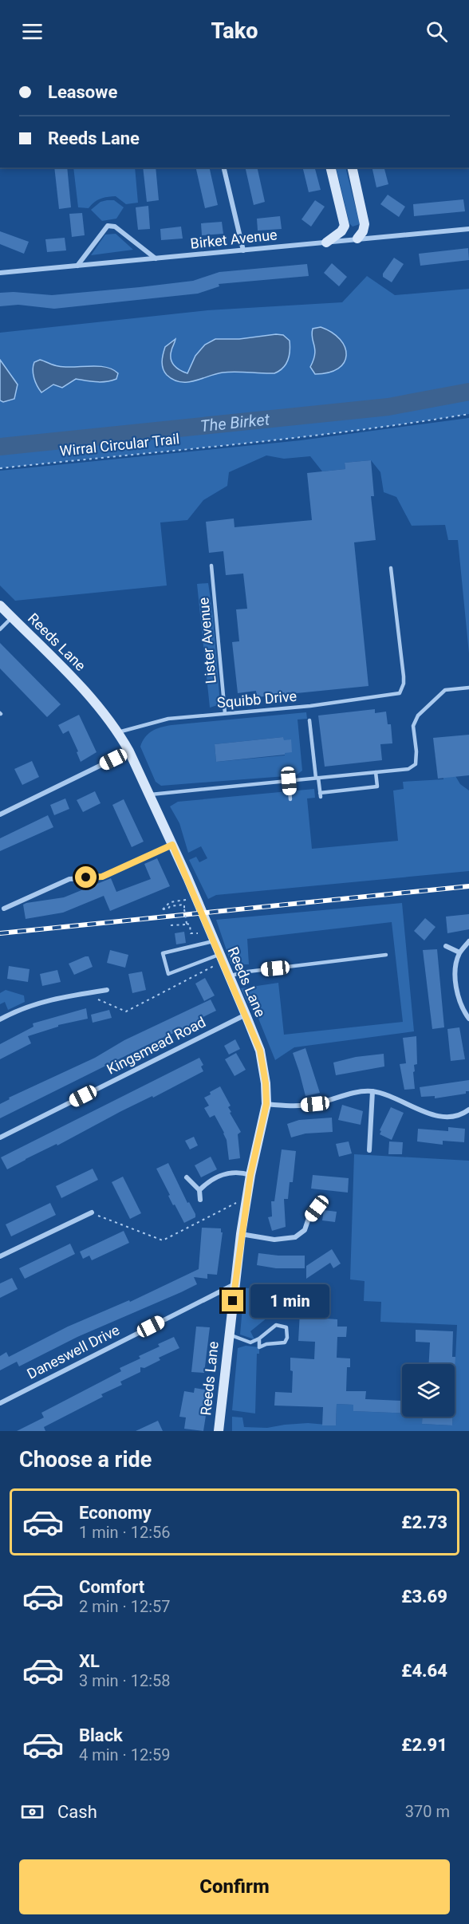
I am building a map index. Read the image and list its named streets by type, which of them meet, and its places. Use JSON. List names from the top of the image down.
{
  "streets": {
    "street": [
      "Birket Avenue",
      "Reeds Lane",
      "Kingsmead Road",
      "Daneswell Drive"
    ],
    "lane": ["Lister Avenue", "Squibb Drive"],
    "path": ["Wirral Circular Trail"]
  },
  "crossings": [
    ["Lister Avenue", "Squibb Drive"],
    ["Reeds Lane", "Squibb Drive"],
    ["Reeds Lane", "Kingsmead Road"],
    ["Reeds Lane", "Daneswell Drive"]
  ],
  "water": ["The Birket"],
  "page": {
    "header": "Tako",
    "banner": ["Leasowe", "Reeds Lane"],
    "bubble": "1 min",
    "heading": "Choose a ride",
    "list": [
      {
        "name": "Economy",
        "note": "1 min · 12:56",
        "value": "£2.73"
      },
      {
        "name": "Comfort",
        "note": "2 min · 12:57",
        "value": "£3.69"
      },
      {
        "name": "XL",
        "note": "3 min · 12:58",
        "value": "£4.64"
      },
      {
        "name": "Black",
        "note": "4 min · 12:59",
        "value": "£2.91"
      }
    ],
    "pay": ["Cash", "370 m"],
    "buttons": "Confirm"
  }
}
